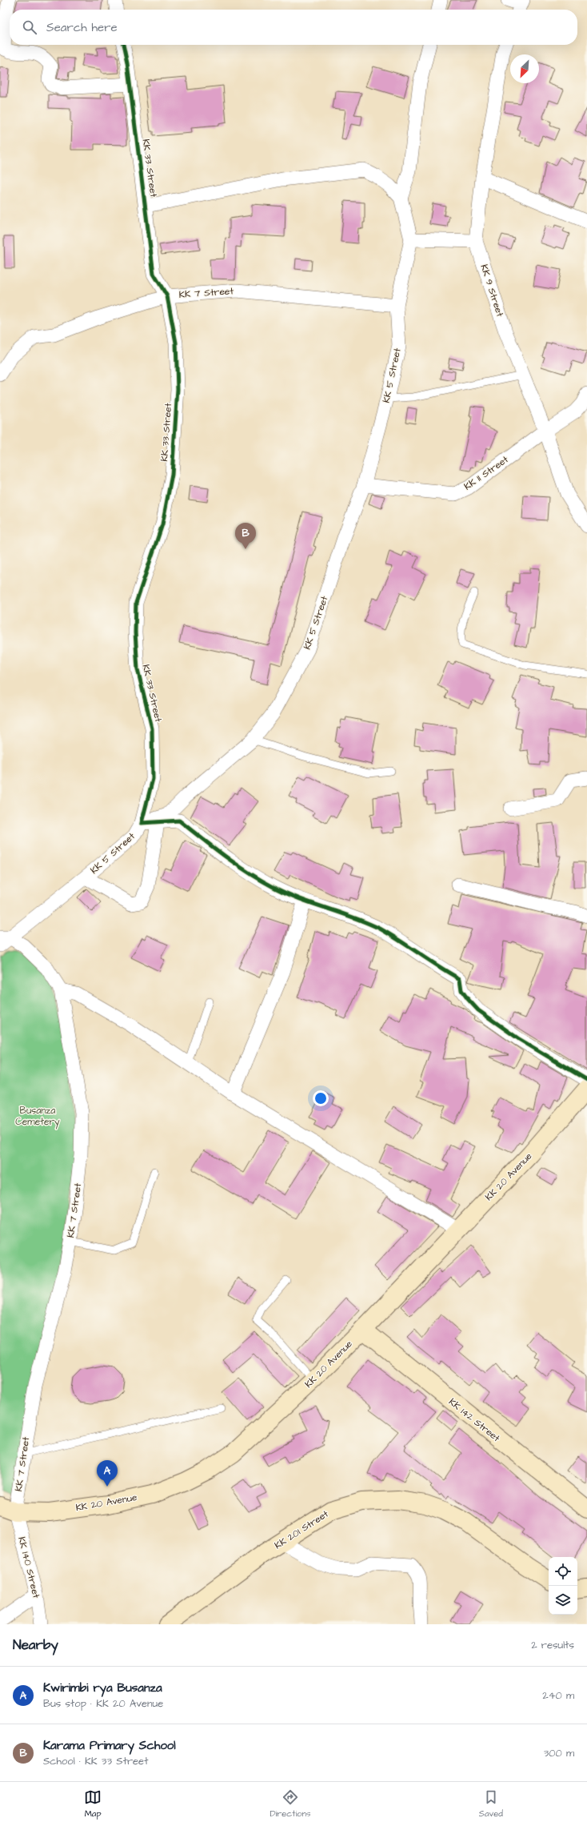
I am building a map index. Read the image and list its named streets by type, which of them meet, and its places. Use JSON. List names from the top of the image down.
{
  "streets": {
    "main road": ["KK 20 Avenue", "KK 142 Street", "KK 201 Street"],
    "street": [
      "KK 33 Street",
      "KK 9 Street",
      "KK 7 Street",
      "KK 5 Street",
      "KK 11 Street",
      "KK 140 Street"
    ]
  },
  "crossings": [
    ["KK 33 Street", "KK 7 Street"],
    ["KK 33 Street", "KK 5 Street"],
    ["KK 9 Street", "KK 11 Street"],
    ["KK 7 Street", "KK 5 Street"],
    ["KK 7 Street", "KK 20 Avenue"],
    ["KK 7 Street", "KK 140 Street"],
    ["KK 5 Street", "KK 11 Street"],
    ["KK 20 Avenue", "KK 142 Street"],
    ["KK 20 Avenue", "KK 140 Street"]
  ],
  "parks": ["Busanza Cemetery"],
  "north": "bottom left",
  "page": {
    "search": "Search here",
    "pins": ["B", "A"],
    "heading": ["Nearby", "2 results"],
    "list": [
      {
        "mark": "A",
        "name": "Kwirimbi rya Busanza",
        "note": "Bus stop · KK 20 Avenue",
        "value": "240 m"
      },
      {
        "mark": "B",
        "name": "Karama Primary School",
        "note": "School · KK 33 Street",
        "value": "300 m"
      }
    ],
    "nav": ["Map", "Directions", "Saved"]
  }
}
